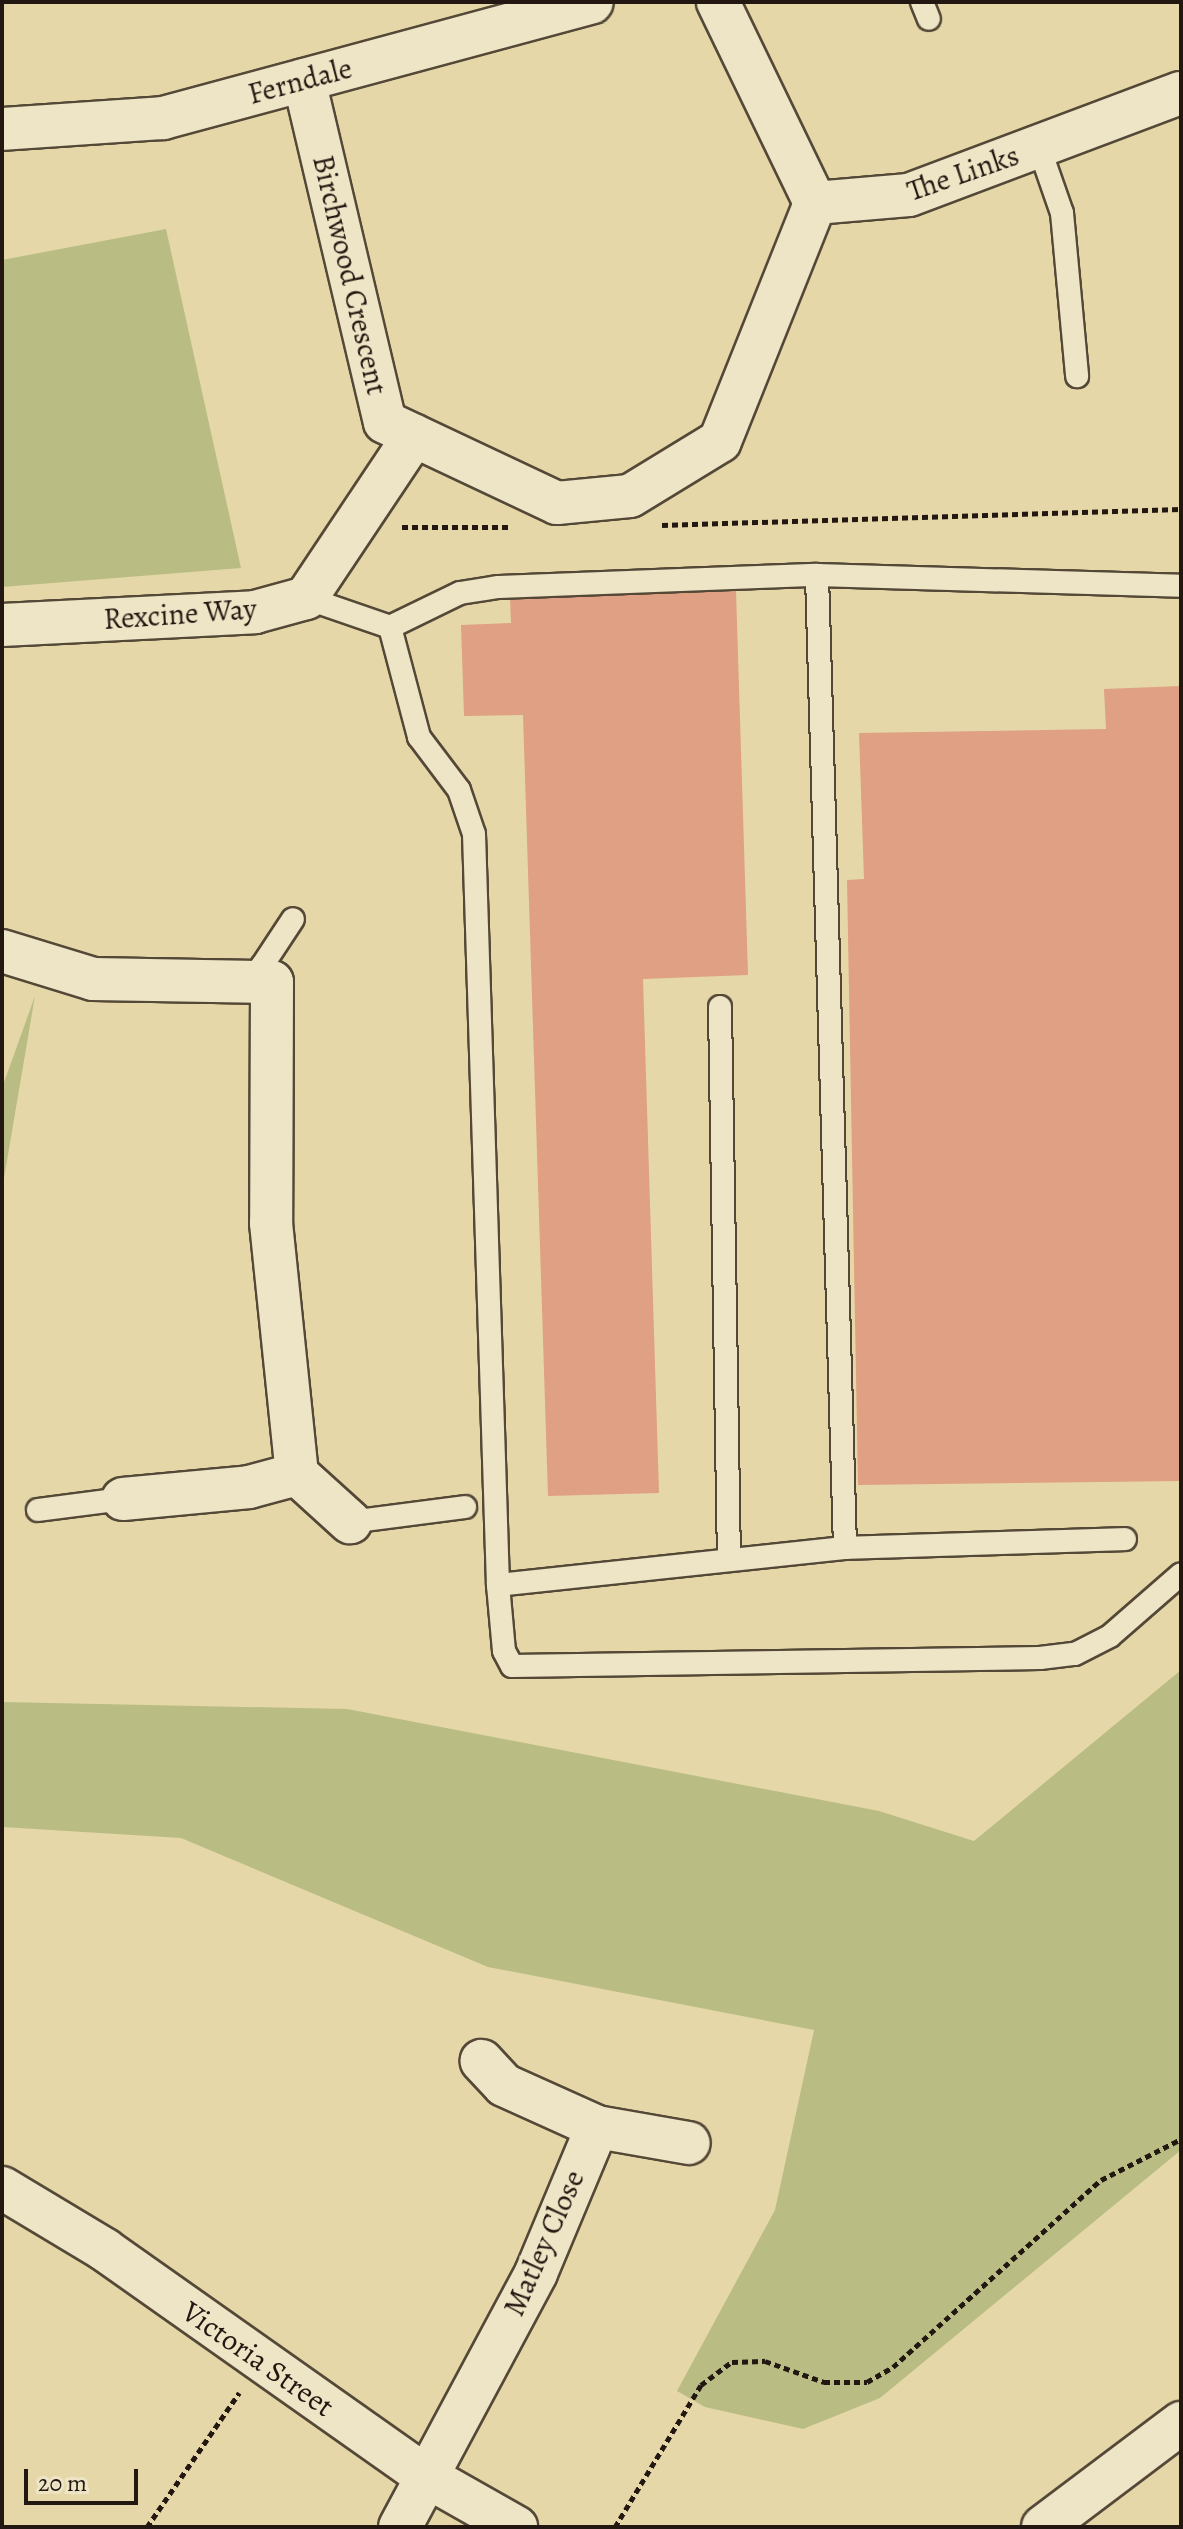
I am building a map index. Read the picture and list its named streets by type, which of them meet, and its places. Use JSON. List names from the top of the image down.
{
  "streets": {
    "street": [
      "Ferndale",
      "The Links",
      "Birchwood Crescent",
      "Rexcine Way",
      "Matley Close",
      "Victoria Street"
    ]
  },
  "crossings": [
    ["Ferndale", "Birchwood Crescent"],
    ["The Links", "Birchwood Crescent"],
    ["Matley Close", "Victoria Street"]
  ],
  "scale_bar": "20 m"
}
